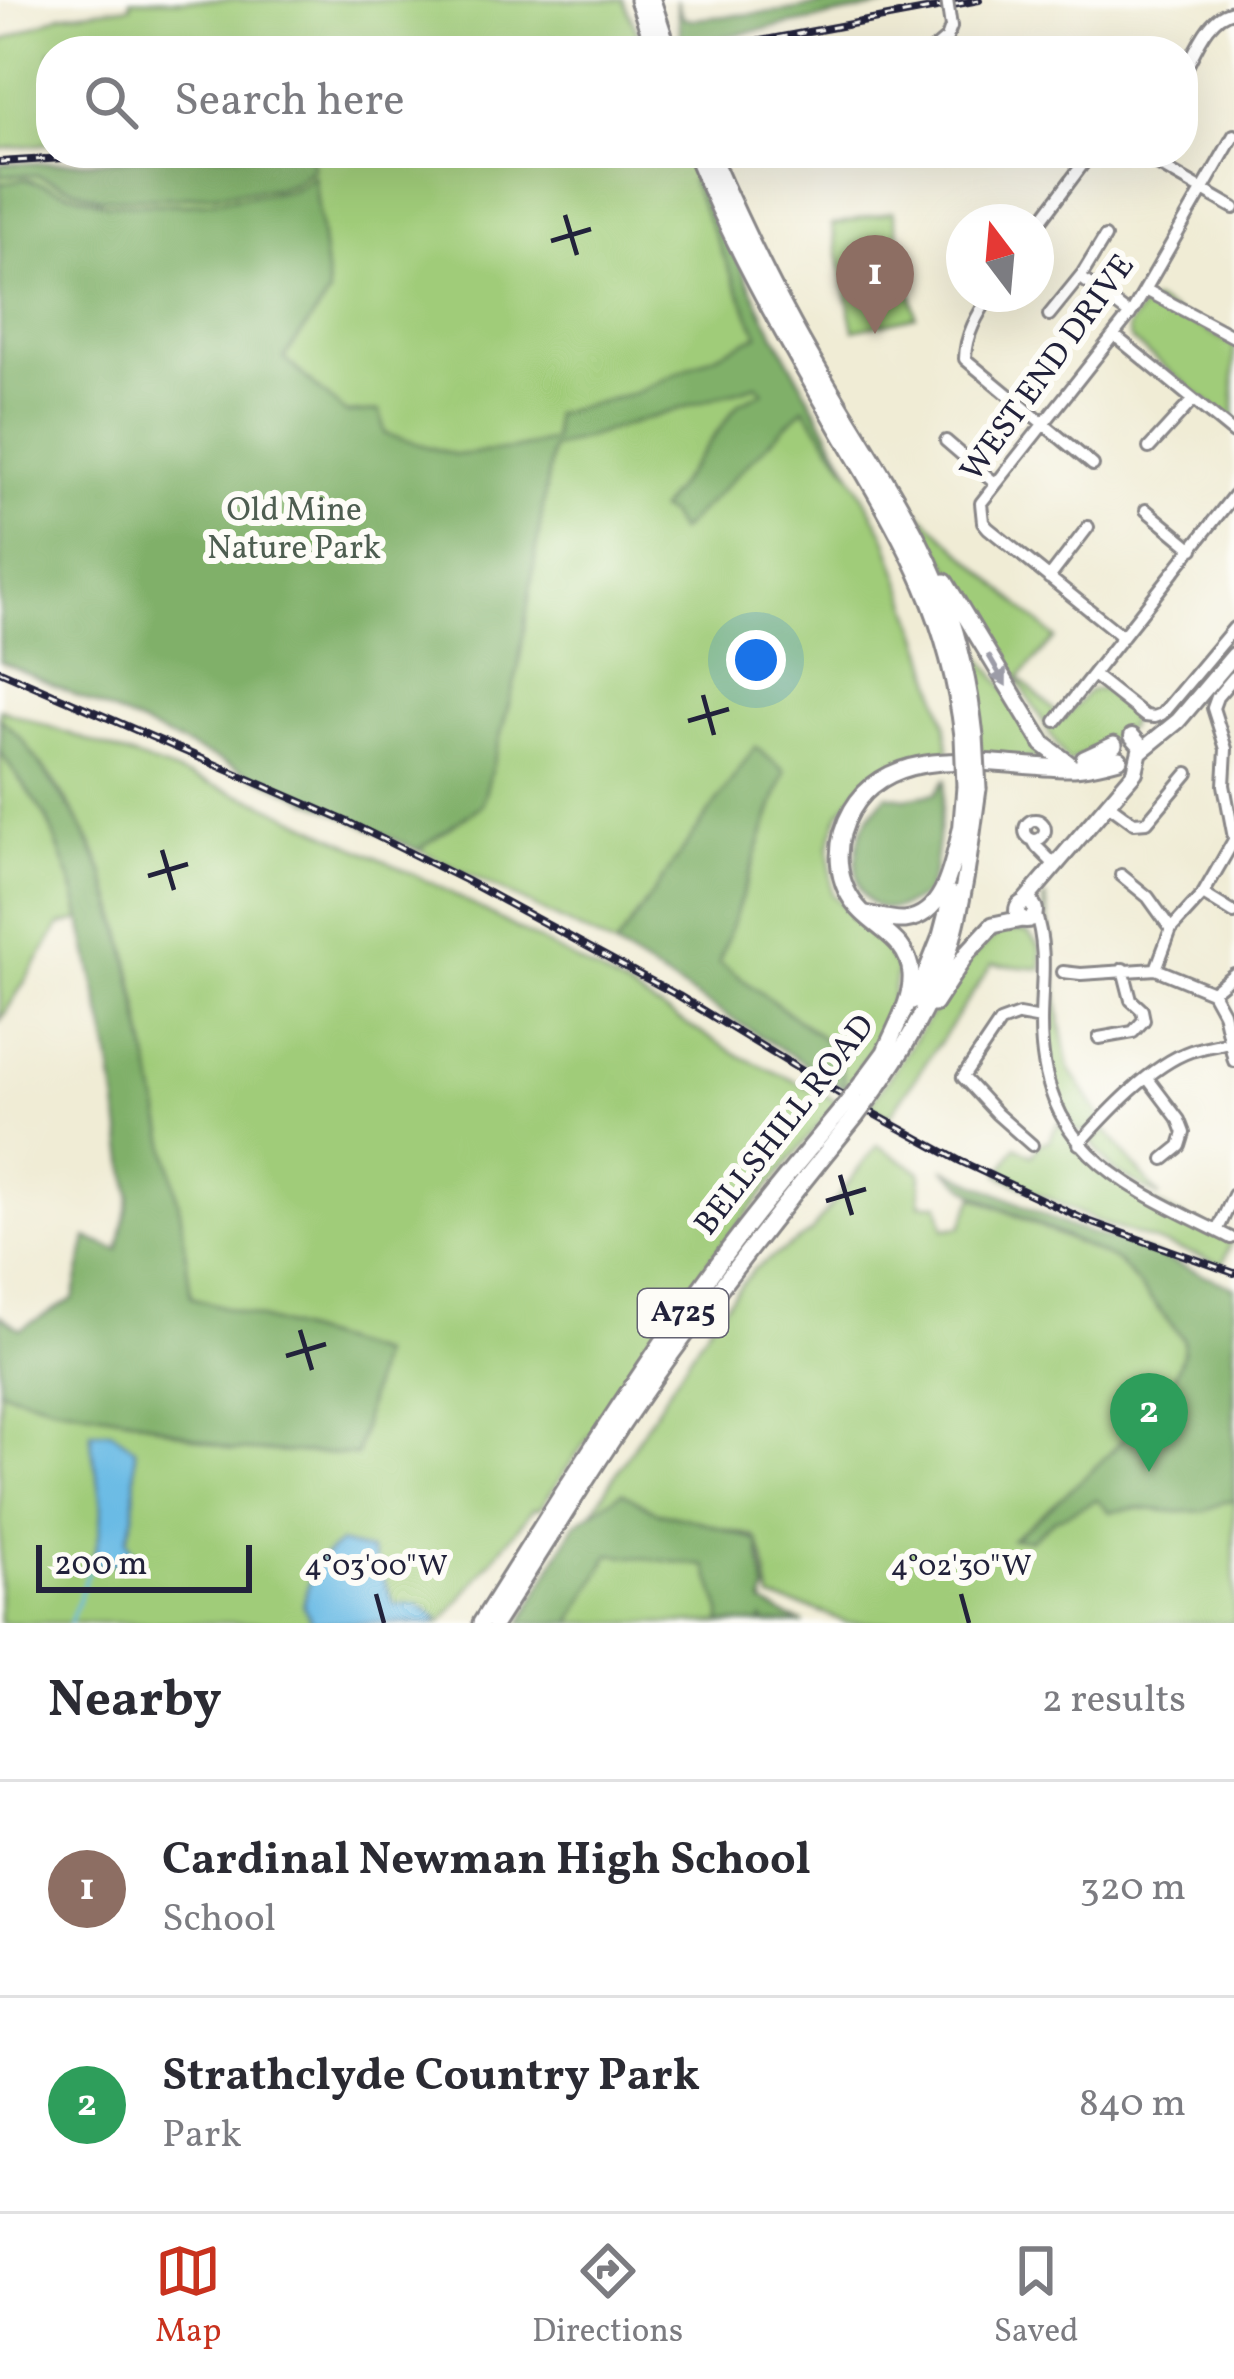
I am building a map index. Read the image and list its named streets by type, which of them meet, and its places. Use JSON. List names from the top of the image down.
{
  "streets": {
    "highway": ["BELLSHILL ROAD", "A725"],
    "street": ["WEST END DRIVE"]
  },
  "crossings": [
    ["BELLSHILL ROAD", "A725"]
  ],
  "parks": ["Old Mine Nature Park"],
  "scale_bar": "200 m",
  "north": "top",
  "page": {
    "search": "Search here",
    "pins": ["1", "2"],
    "scale": "200 m",
    "heading": ["Nearby", "2 results"],
    "list": [
      {
        "mark": "1",
        "name": "Cardinal Newman High School",
        "note": "School",
        "value": "320 m"
      },
      {
        "mark": "2",
        "name": "Strathclyde Country Park",
        "note": "Park",
        "value": "840 m"
      }
    ],
    "nav": ["Map", "Directions", "Saved"]
  },
  "coordinates": ["4°03'00\"W", "4°02'30\"W"]
}
